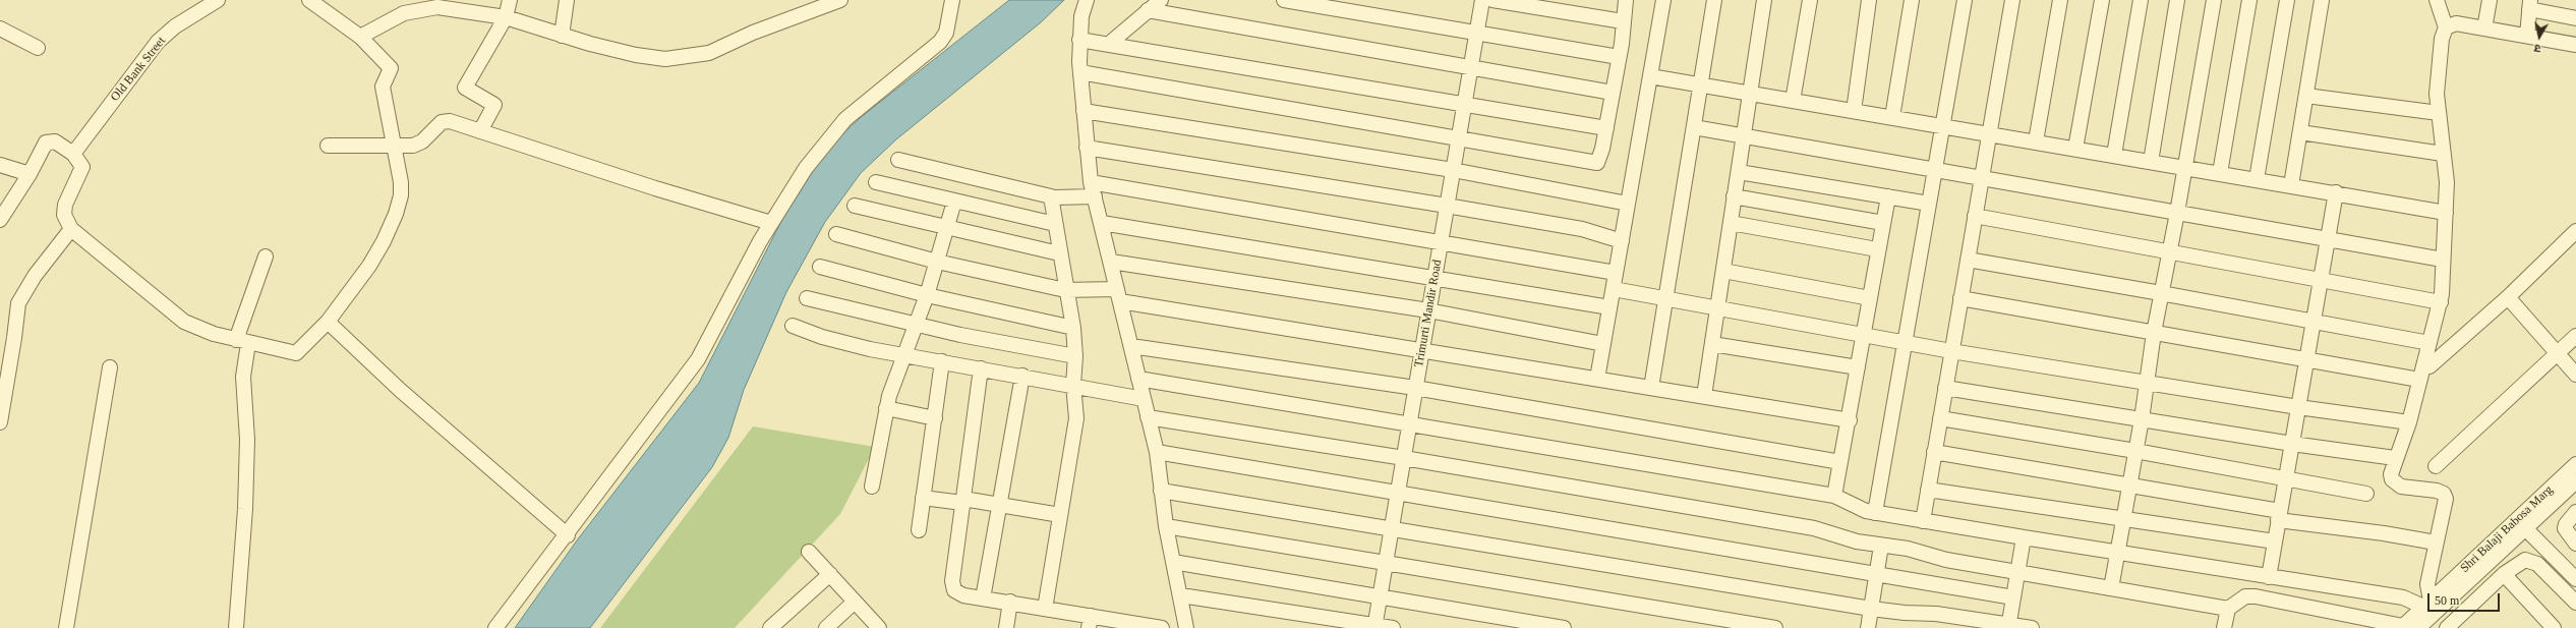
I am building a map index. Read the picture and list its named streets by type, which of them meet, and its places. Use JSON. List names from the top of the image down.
{
  "streets": {
    "street": ["Old Bank Street", "Trimurti Mandir Road", "Shri Balaji Babosa Marg"]
  },
  "scale_bar": "50 m",
  "north": "bottom"
}
